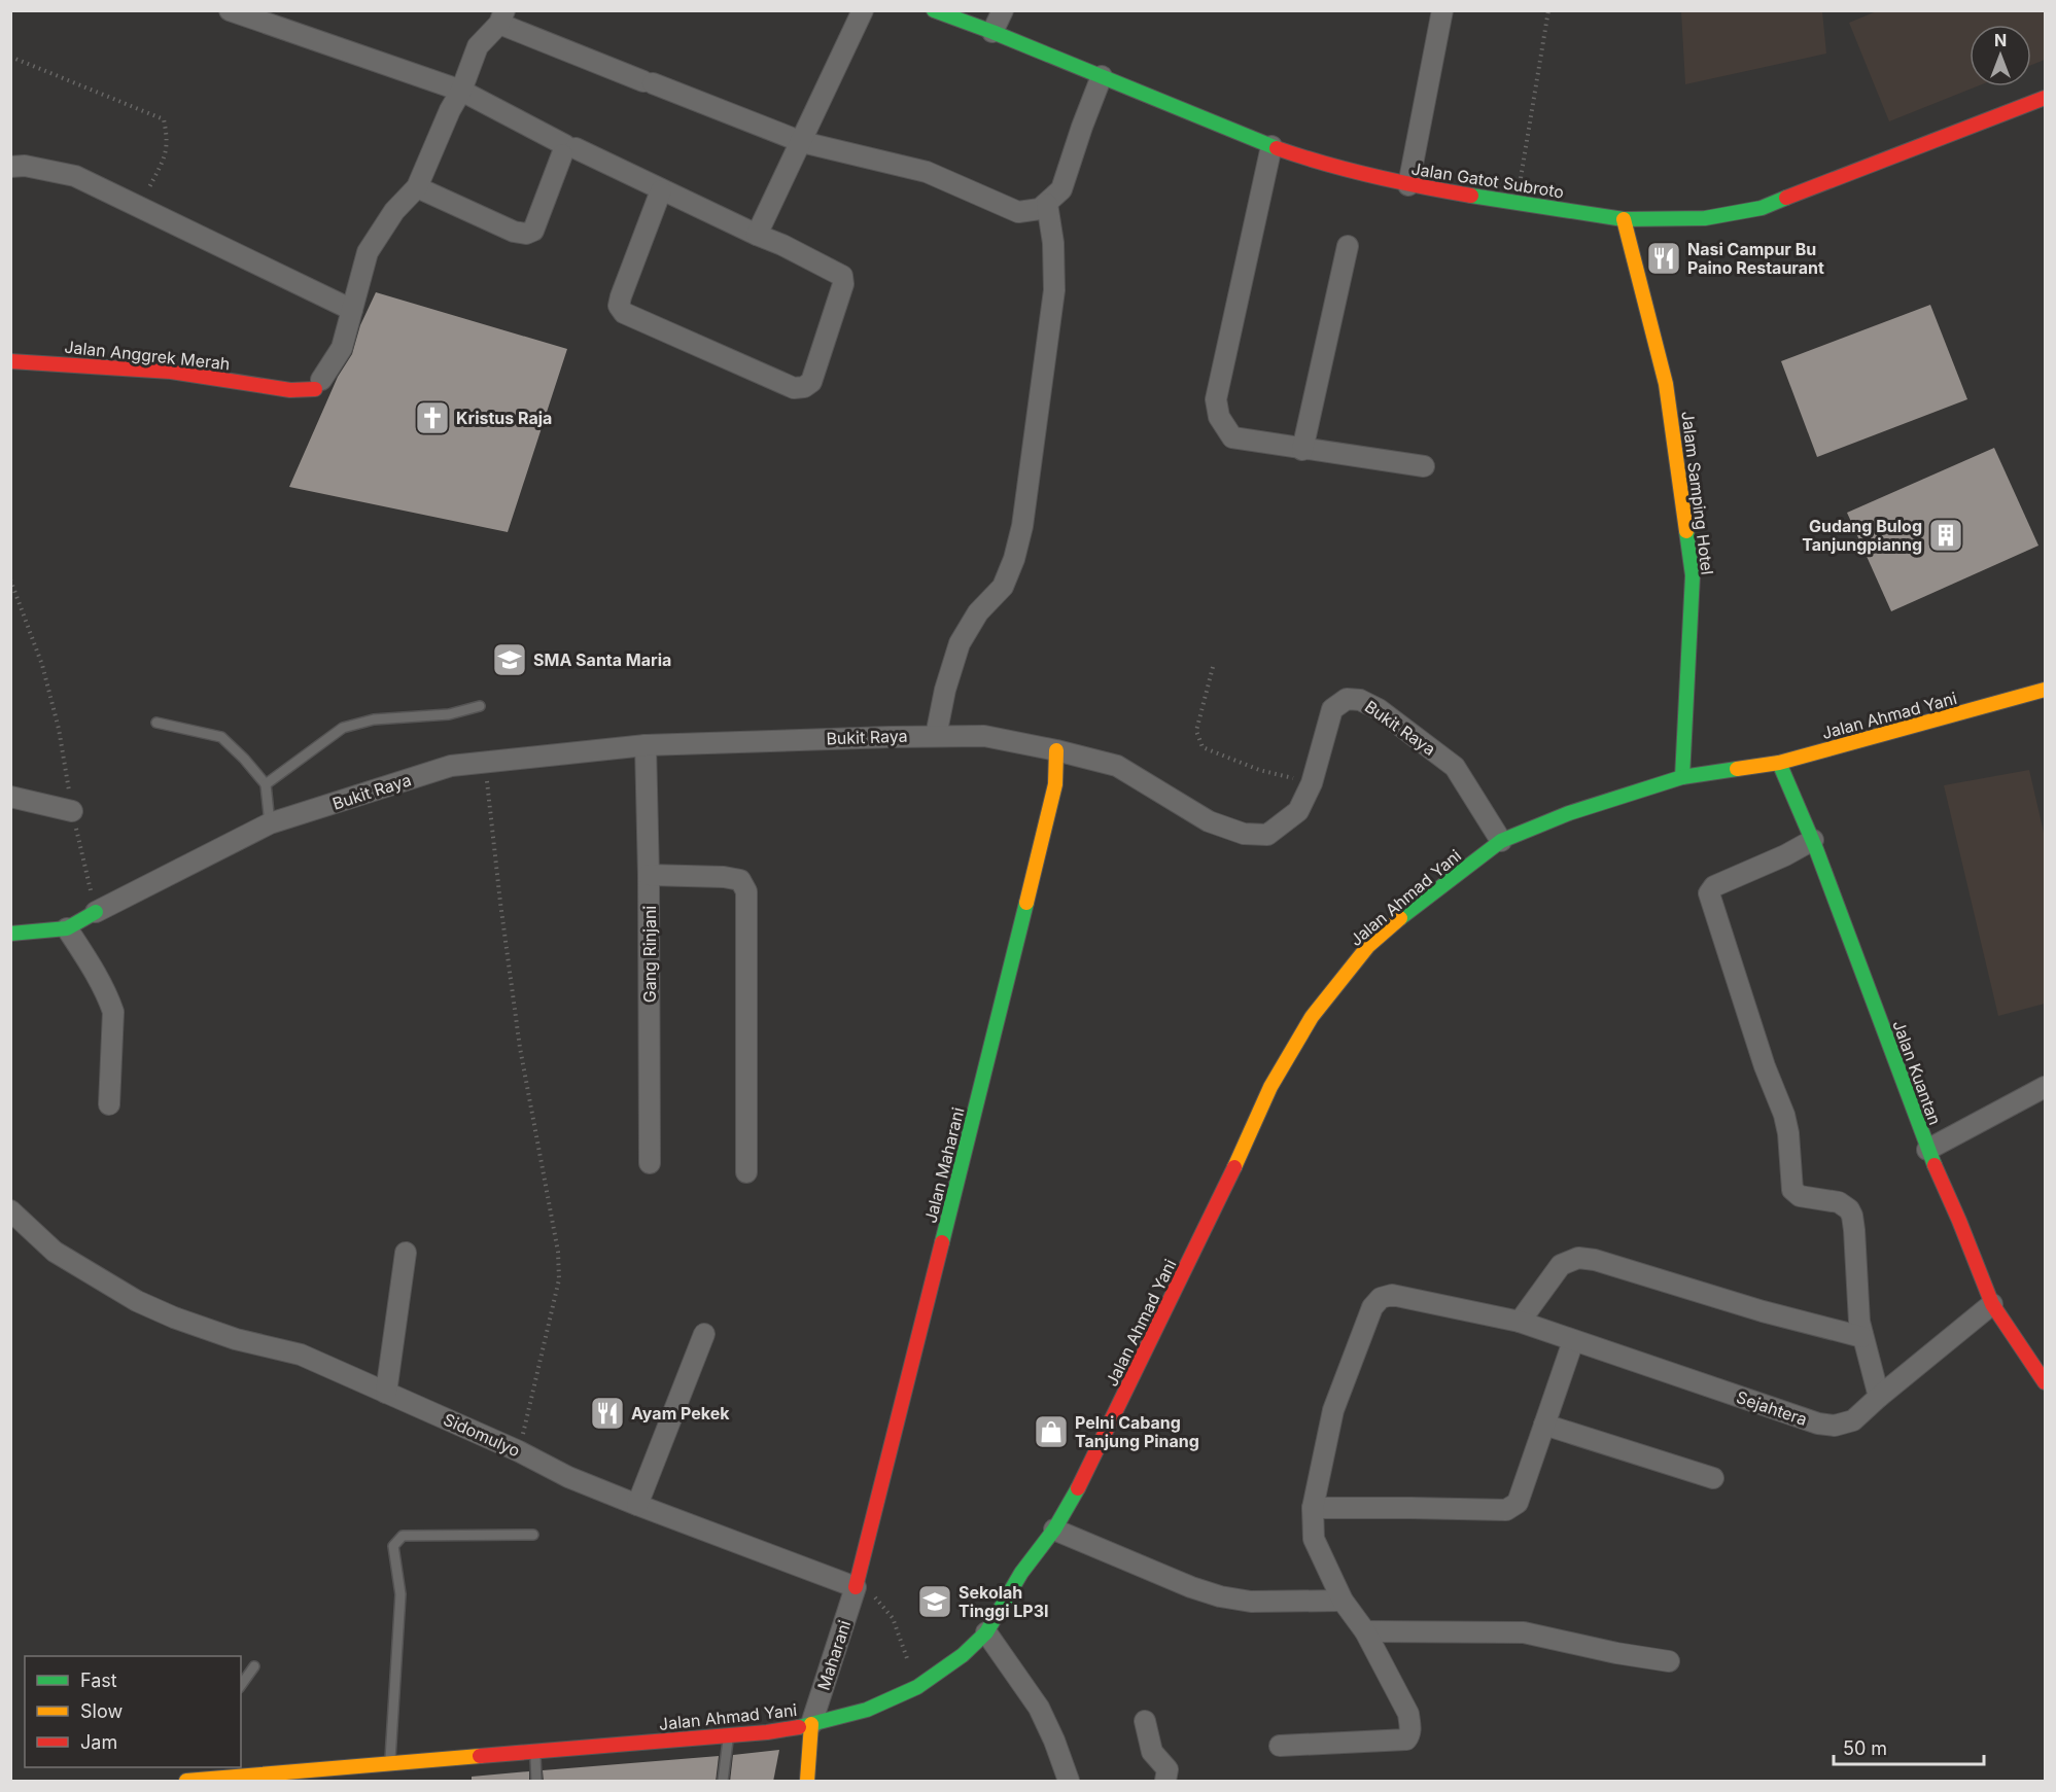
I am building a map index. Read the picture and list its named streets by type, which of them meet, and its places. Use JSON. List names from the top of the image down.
{
  "streets": {
    "main road": [
      "Jalan Gatot Subroto",
      "Jalan Anggrek Merah",
      "Jalam Samping Hotel",
      "Jalan Ahmad Yani",
      "Jalan Kuantan",
      "Jalan Maharani"
    ],
    "street": [
      "Bukit Raya",
      "Gang Rinjani",
      "Sejahtera",
      "Sidomulyo",
      "Maharani"
    ]
  },
  "crossings": [
    ["Jalan Gatot Subroto", "Jalam Samping Hotel"],
    ["Jalam Samping Hotel", "Jalan Ahmad Yani"],
    ["Jalan Ahmad Yani", "Bukit Raya"],
    ["Jalan Ahmad Yani", "Jalan Kuantan"],
    ["Jalan Ahmad Yani", "Maharani"],
    ["Bukit Raya", "Gang Rinjani"],
    ["Bukit Raya", "Jalan Maharani"],
    ["Jalan Kuantan", "Sejahtera"],
    ["Jalan Maharani", "Sidomulyo"],
    ["Jalan Maharani", "Maharani"],
    ["Sidomulyo", "Maharani"]
  ],
  "places": {
    "restaurant": ["Nasi Campur Bu Paino Restaurant", "Ayam Pekek"],
    "church": ["Kristus Raja"],
    "building": ["Gudang Bulog Tanjungpianng"],
    "school or university": ["SMA Santa Maria", "Sekolah Tinggi LP3I"],
    "shop": ["Pelni Cabang Tanjung Pinang"]
  },
  "legend": ["Fast", "Slow", "Jam"],
  "scale_bar": "50 m",
  "north": "top"
}
